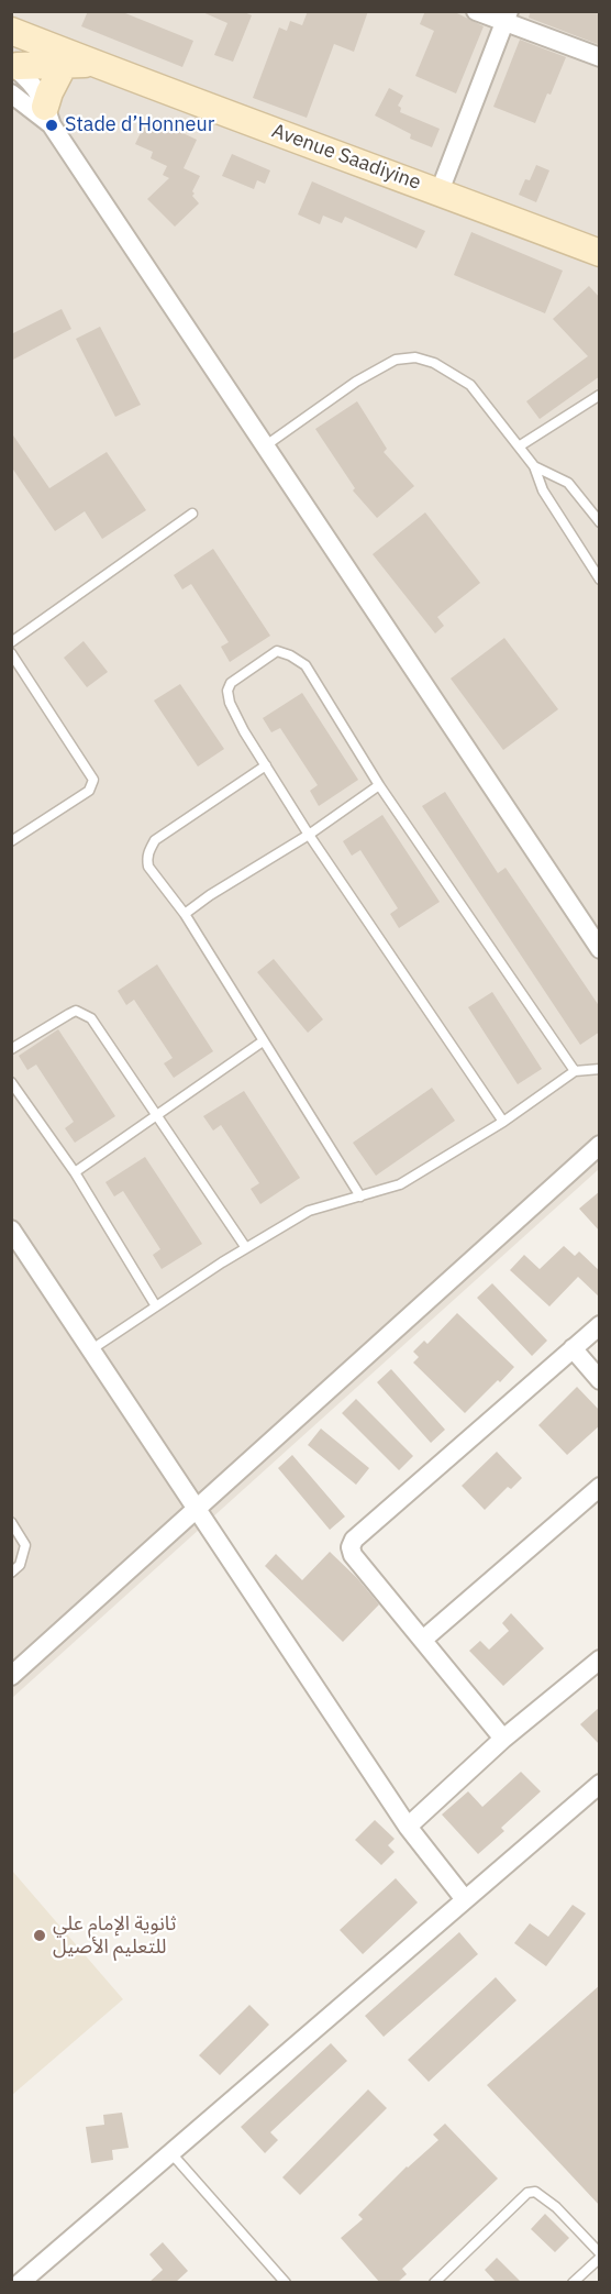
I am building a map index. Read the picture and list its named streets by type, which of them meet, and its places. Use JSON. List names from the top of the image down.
{
  "streets": {
    "main road": ["Avenue Saadiyine"]
  },
  "places": ["Stade d’Honneur", "ثانوية الإمام علي للتعليم الأصيل"]
}
